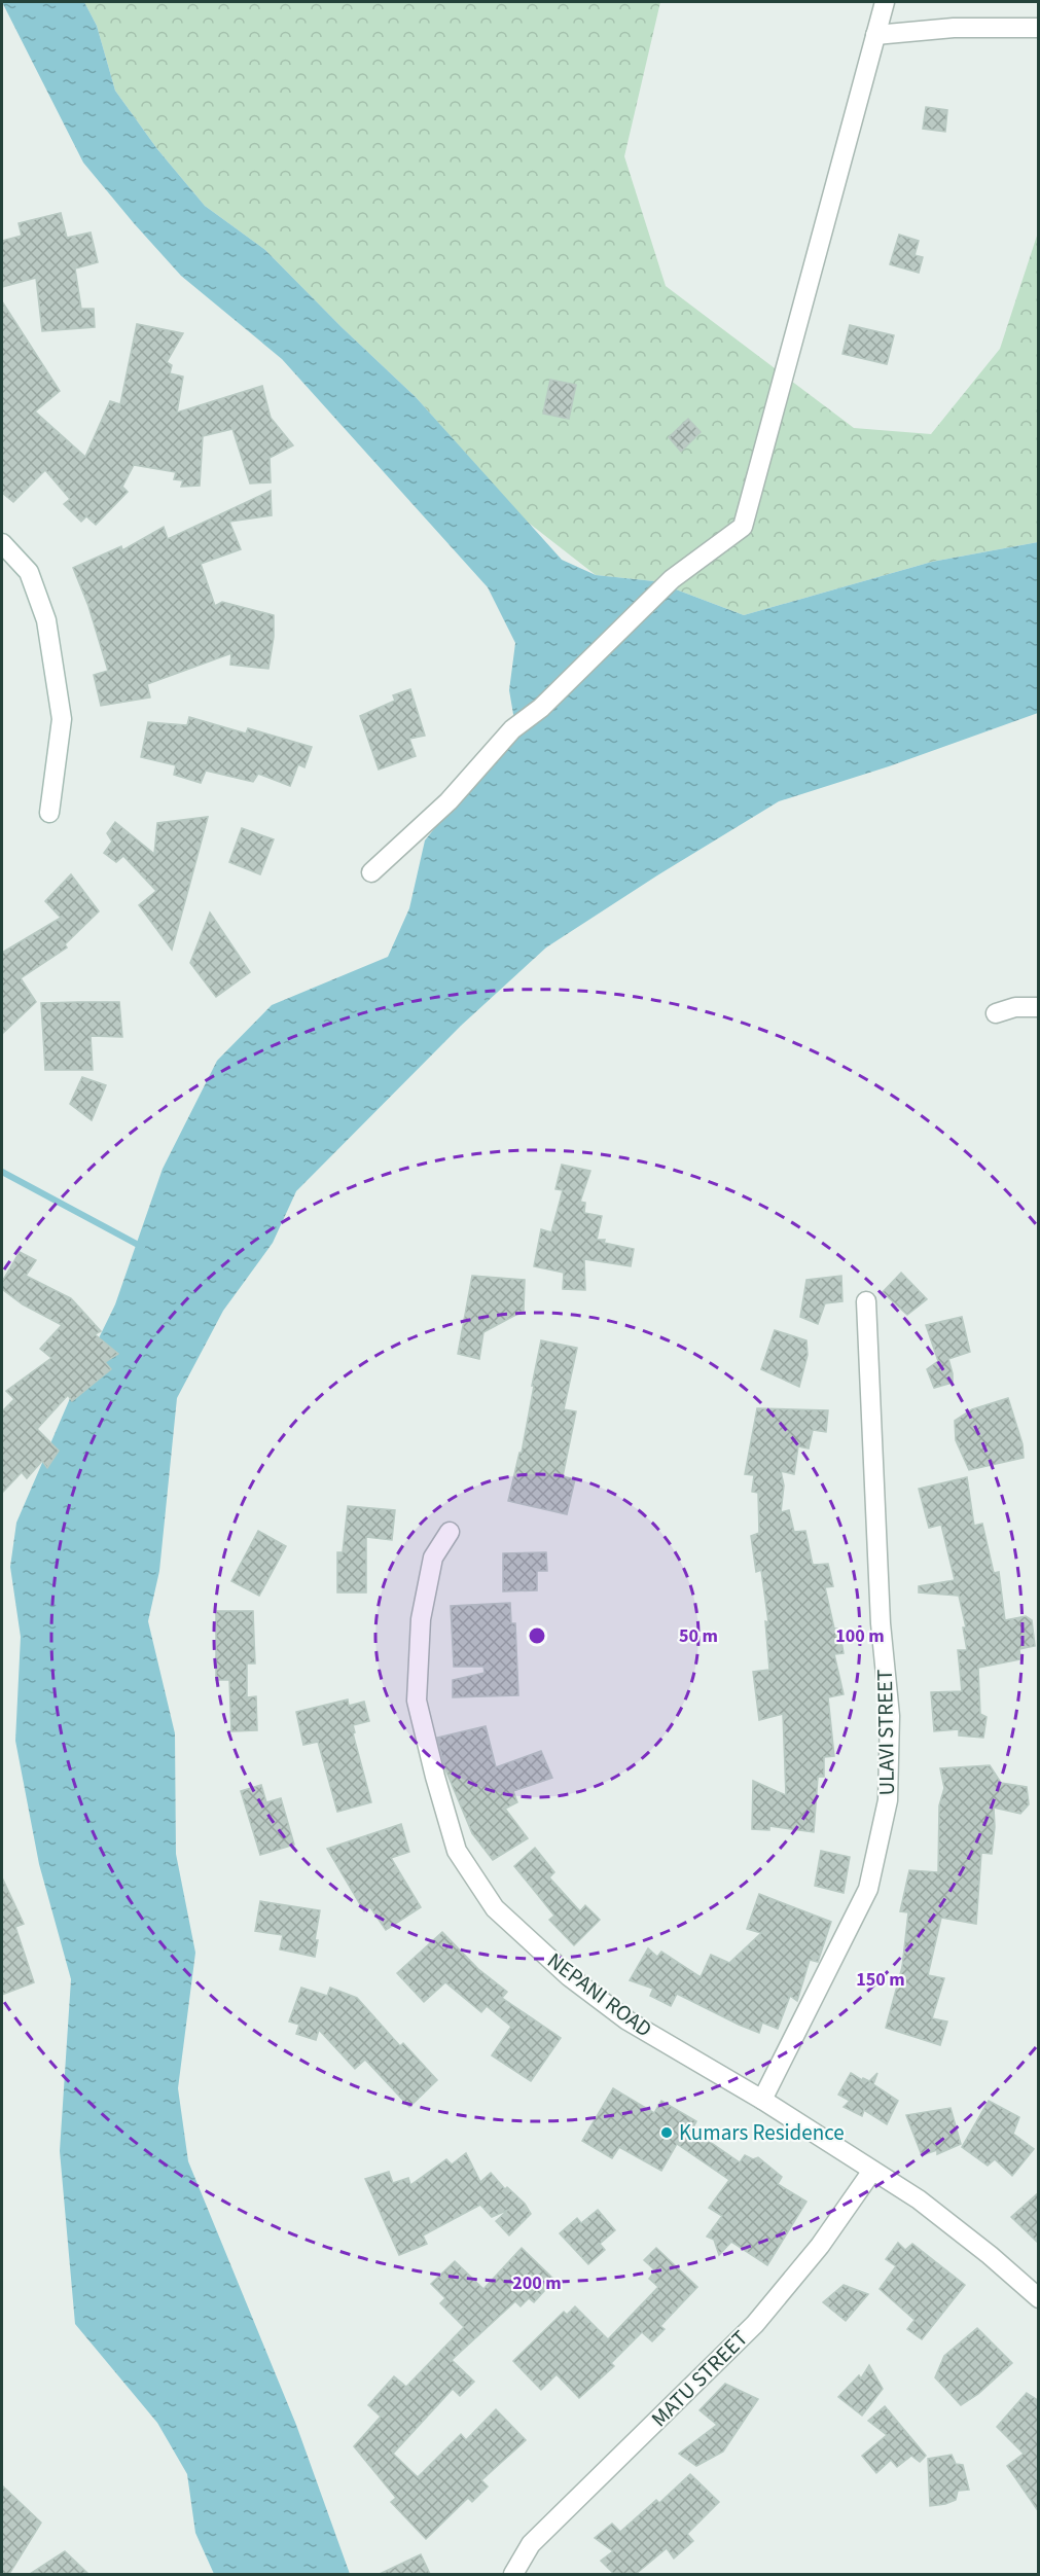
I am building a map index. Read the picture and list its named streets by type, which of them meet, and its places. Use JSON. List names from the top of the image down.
{
  "streets": {
    "street": ["ULAVI STREET", "NEPANI ROAD", "MATU STREET"]
  },
  "crossings": [
    ["ULAVI STREET", "NEPANI ROAD"],
    ["NEPANI ROAD", "MATU STREET"]
  ],
  "places": ["Kumars Residence"],
  "rings": [
    "50 m",
    "100 m",
    "150 m",
    "200 m"
  ]
}
